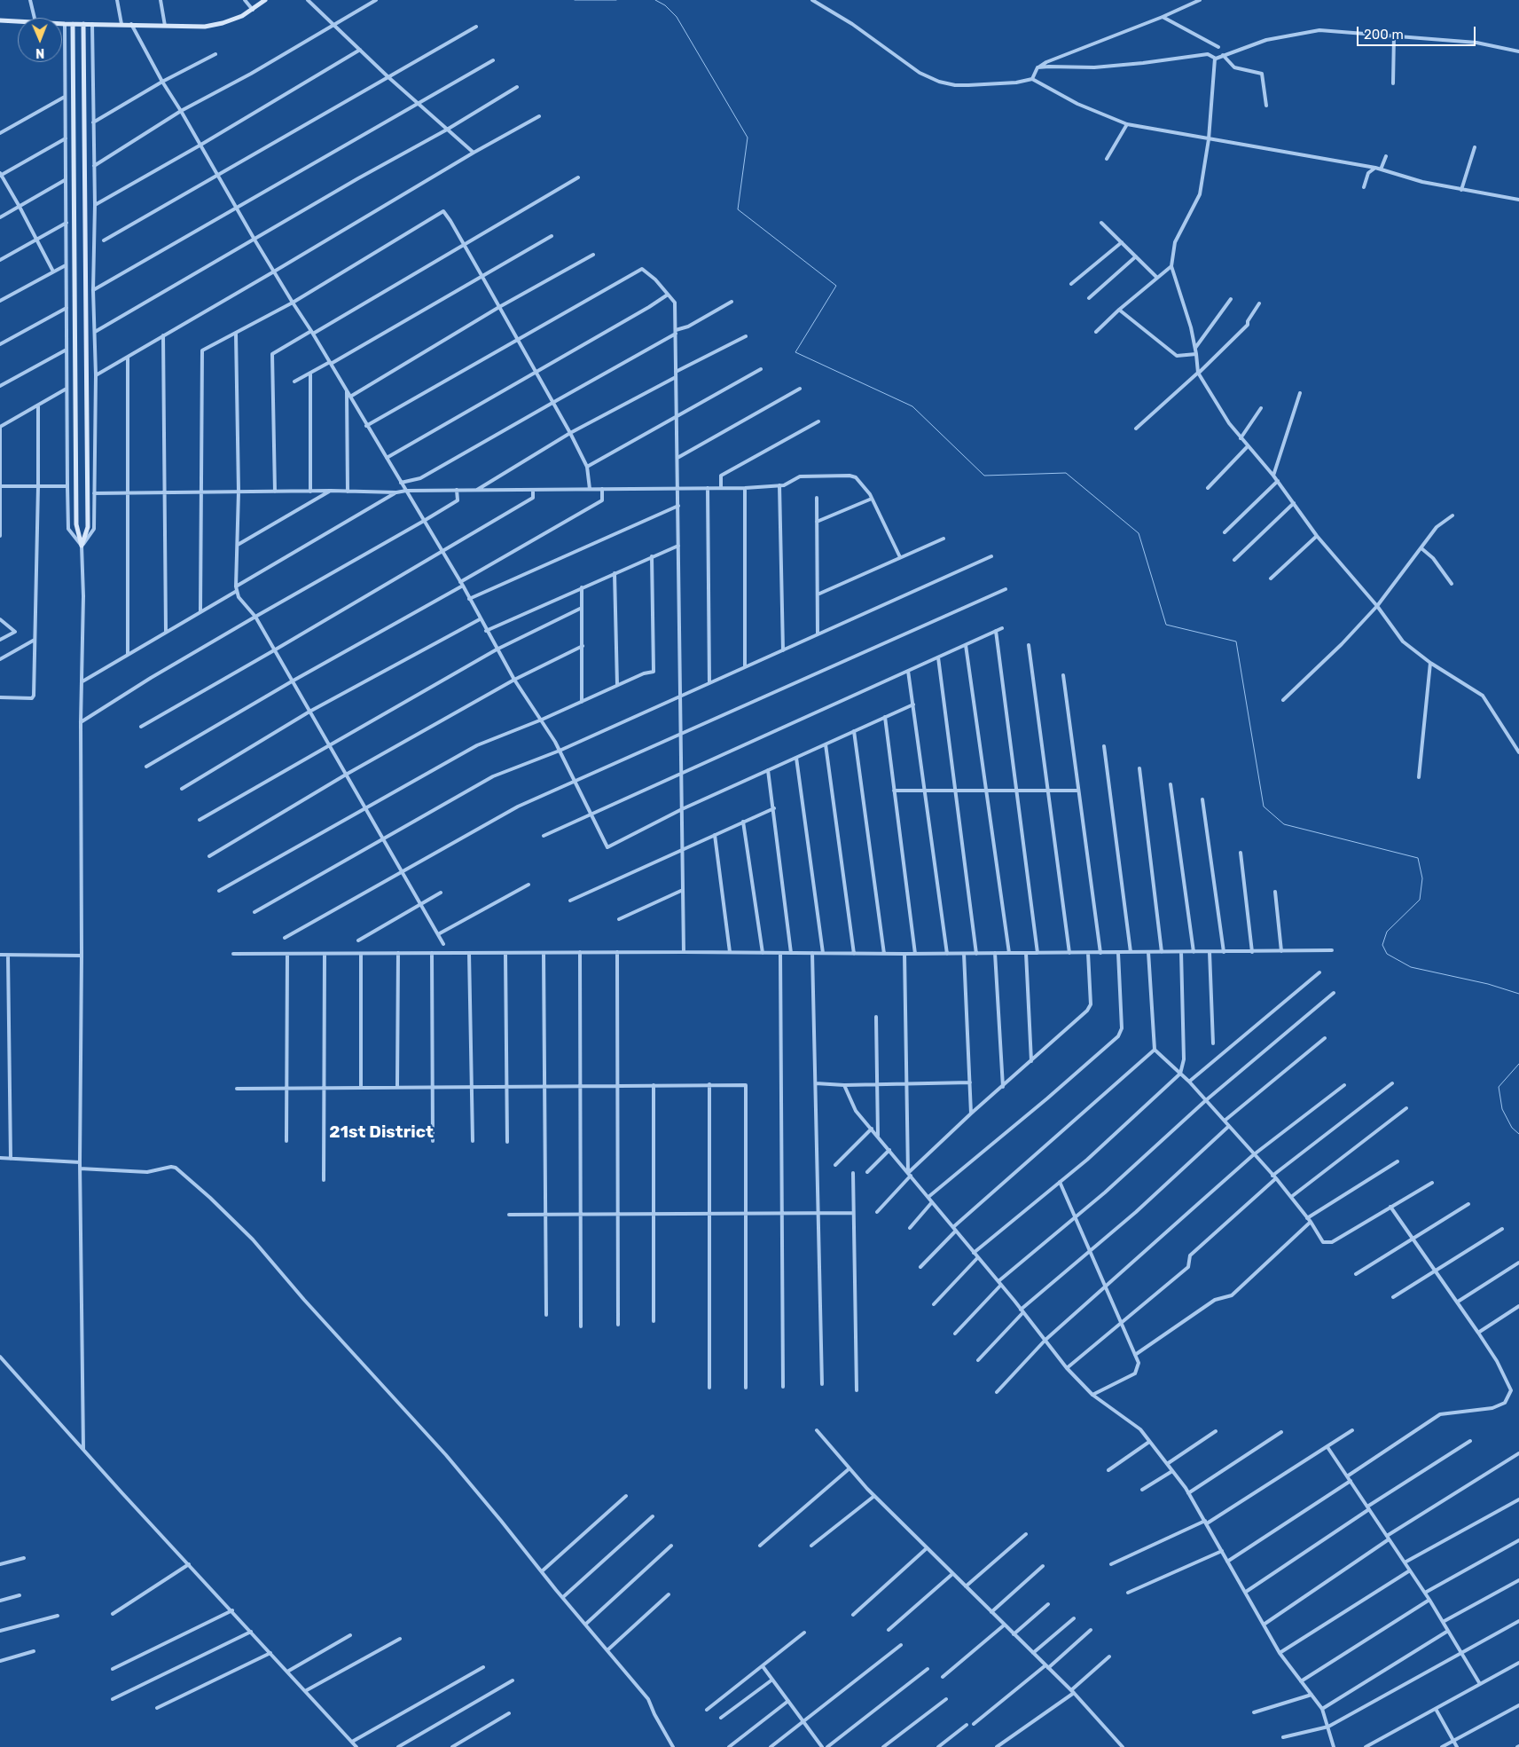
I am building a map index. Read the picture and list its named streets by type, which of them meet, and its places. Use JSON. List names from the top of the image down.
{
  "districts": ["21st District"],
  "scale_bar": "200 m",
  "north": "bottom"
}
